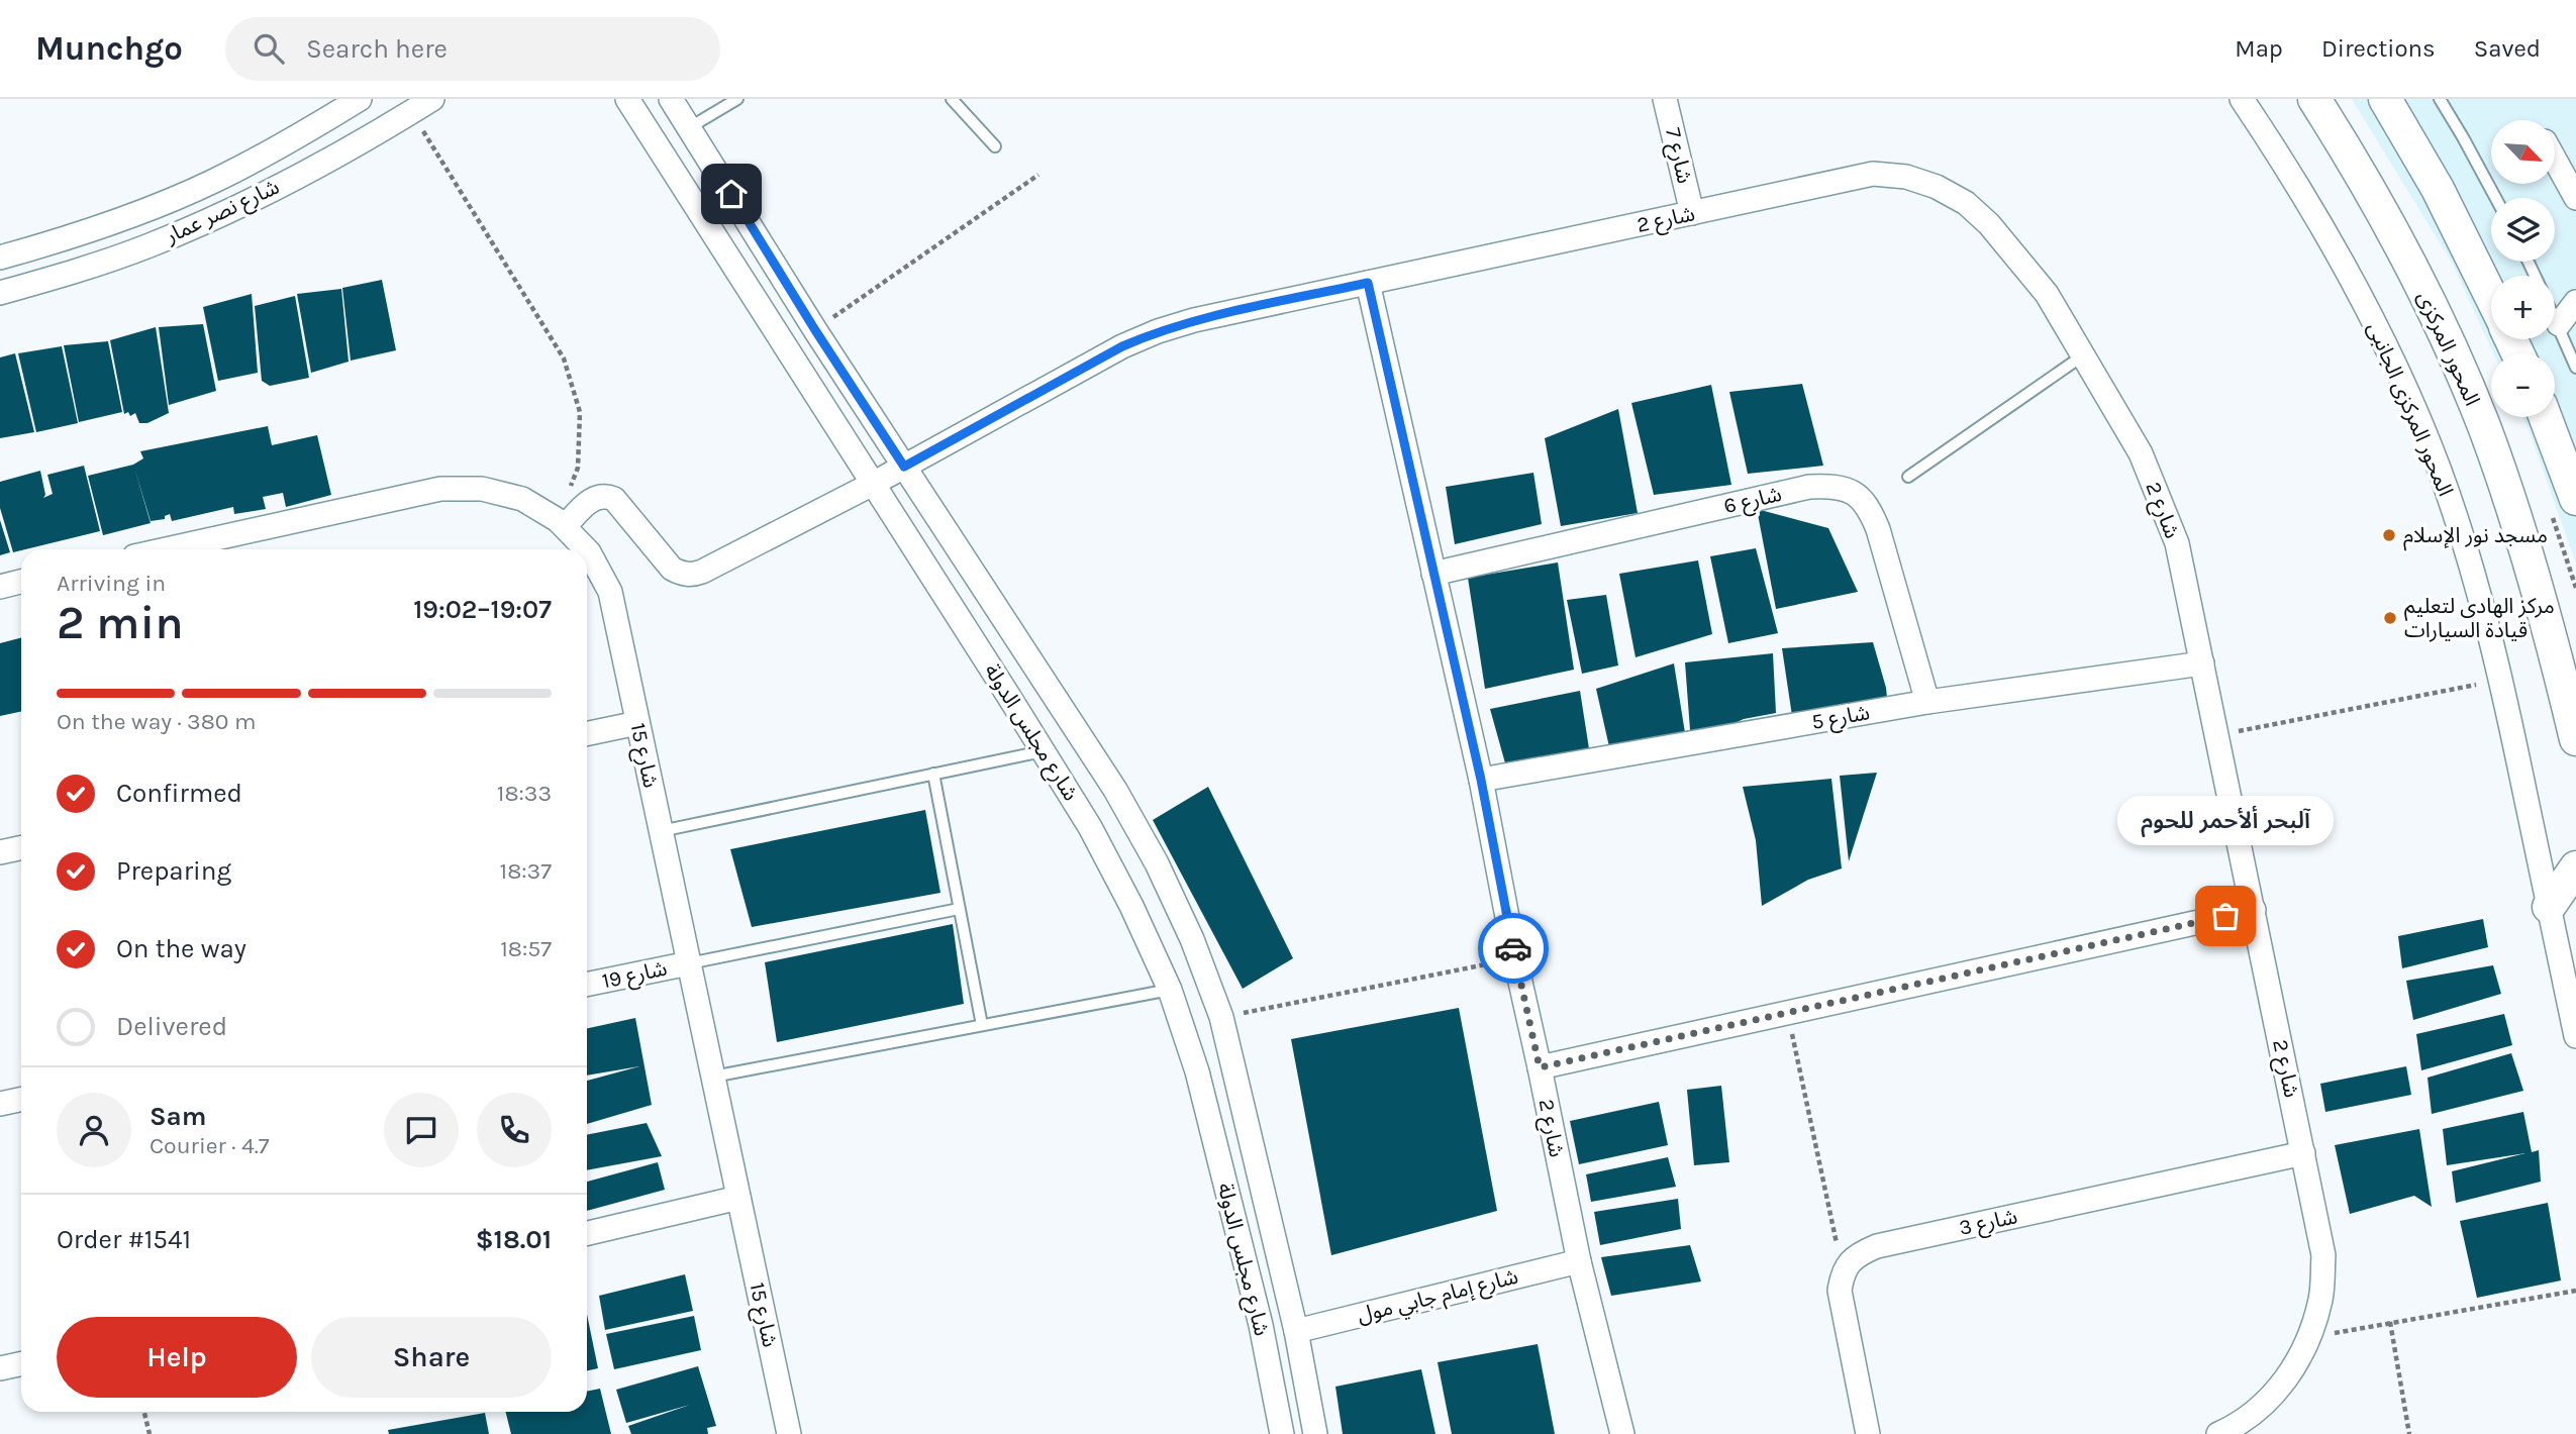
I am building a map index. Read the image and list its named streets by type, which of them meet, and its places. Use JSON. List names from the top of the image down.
{
  "streets": {
    "main road": ["المحور المركزى"],
    "street": [
      "شارع 7",
      "شارع نصر عمار",
      "شارع 2",
      "المحور المركزى الجانبى",
      "شارع 6",
      "شارع 5",
      "شارع مجلس الدولة",
      "شارع 15",
      "شارع 19",
      "شارع 3",
      "شارع إمام جابي مول"
    ]
  },
  "crossings": [
    ["شارع 7", "شارع 2"],
    ["شارع 2", "شارع 6"],
    ["شارع 2", "شارع 5"],
    ["شارع 2", "شارع مجلس الدولة"],
    ["شارع 2", "شارع 15"],
    ["شارع 2", "شارع 3"],
    ["شارع 2", "شارع إمام جابي مول"],
    ["شارع 6", "شارع 5"],
    ["شارع مجلس الدولة", "شارع إمام جابي مول"],
    ["شارع 15", "شارع 19"]
  ],
  "places": ["مسجد نور الإسلام", "مركز الهادى لتعليم قيادة السيارات", "آلبحر ألأحمر للحوم"],
  "north": "bottom right",
  "page": {
    "header": "Munchgo",
    "search": "Search here",
    "nav": ["Map", "Directions", "Saved"],
    "map_buttons": ["+", "−"],
    "heading": ["2 min", "Arriving in", "19:02–19:07"],
    "panel": [
      "Sam",
      "Courier · 4.7",
      "Order #1541",
      "$18.01"
    ],
    "bar": "On the way · 380 m",
    "list": [
      ["Confirmed", "18:33"],
      ["Preparing", "18:37"],
      ["On the way", "18:57"],
      "Delivered"
    ],
    "bubble": "آلبحر ألأحمر للحوم",
    "buttons": ["Help", "Share"]
  }
}
